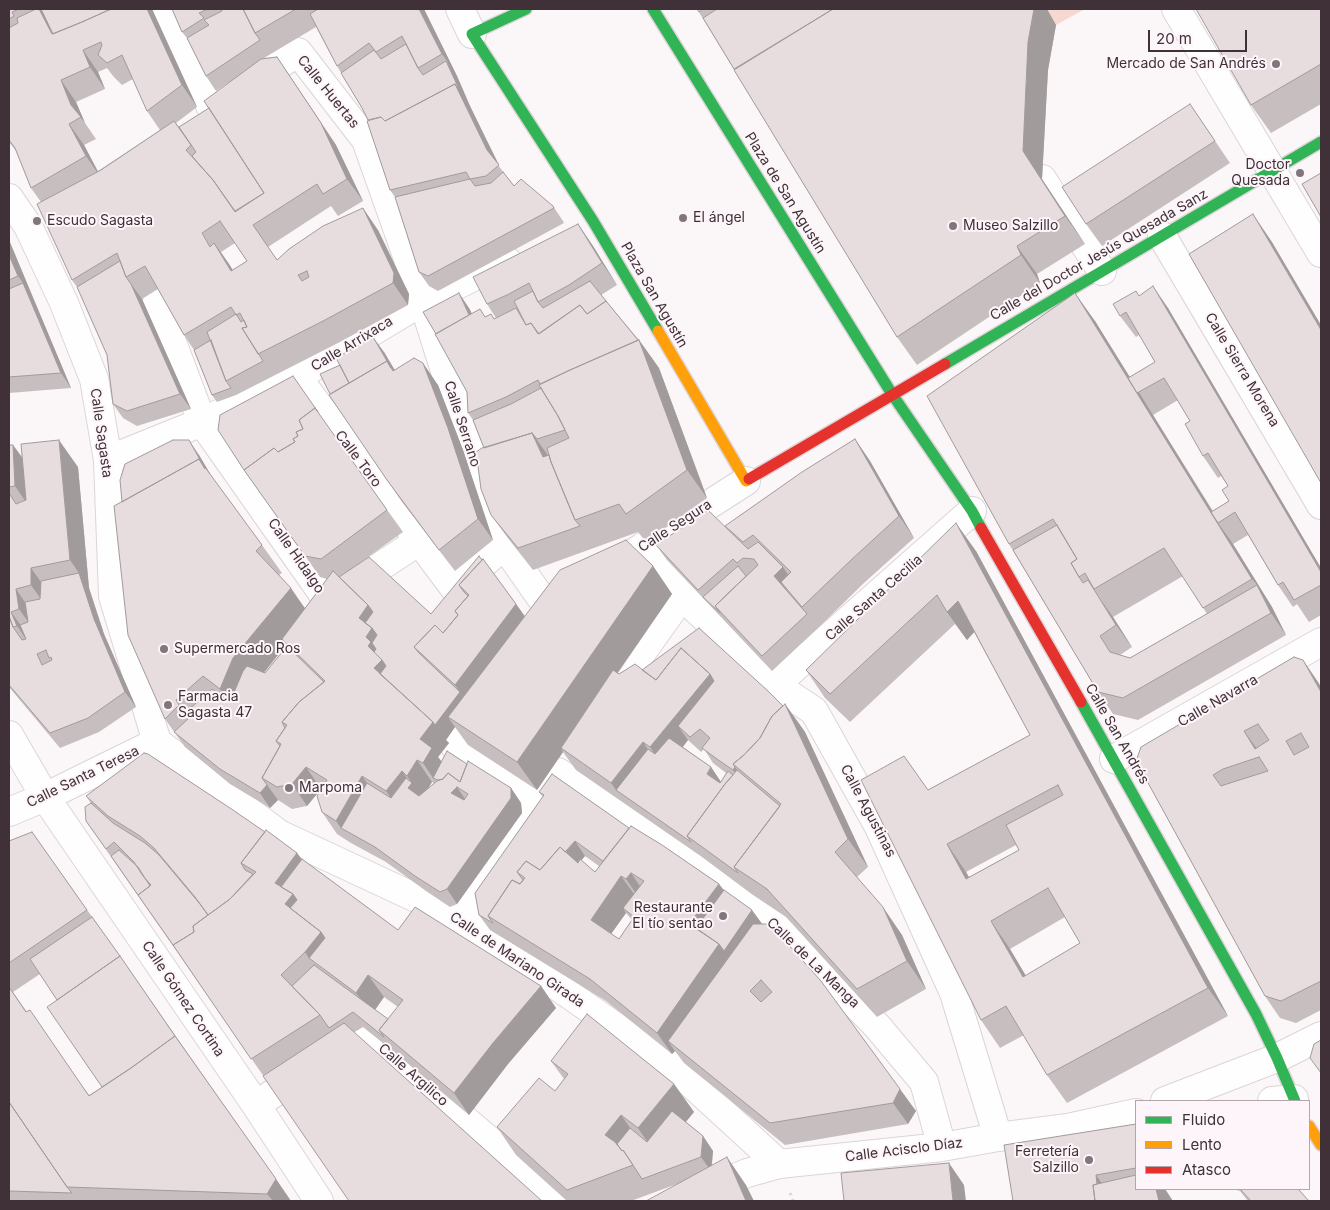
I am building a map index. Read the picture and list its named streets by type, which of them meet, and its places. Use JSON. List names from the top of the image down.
{
  "streets": {
    "main road": [
      "Plaza de San Agustín",
      "Calle del Doctor Jesús Quesada Sanz",
      "Plaza San Agustín",
      "Calle San Andrés"
    ],
    "street": [
      "Calle Huertas",
      "Calle Arrixaca",
      "Calle Sierra Morena",
      "Calle Serrano",
      "Calle Sagasta",
      "Calle Toro",
      "Calle Segura",
      "Calle Hidalgo",
      "Calle Santa Cecilia",
      "Calle Navarra",
      "Calle Santa Teresa",
      "Calle Agustinas",
      "Calle de Mariano Girada",
      "Calle de La Manga",
      "Calle Gómez Cortina",
      "Calle Argilico",
      "Calle Acisclo Díaz"
    ]
  },
  "crossings": [
    ["Calle Huertas", "Calle Arrixaca"],
    ["Calle Huertas", "Calle Serrano"],
    ["Plaza de San Agustín", "Calle del Doctor Jesús Quesada Sanz"],
    ["Plaza de San Agustín", "Calle San Andrés"],
    ["Calle del Doctor Jesús Quesada Sanz", "Calle Sierra Morena"],
    ["Calle del Doctor Jesús Quesada Sanz", "Calle San Andrés"],
    ["Plaza San Agustín", "Calle Segura"],
    ["Calle Arrixaca", "Calle Serrano"],
    ["Calle Arrixaca", "Calle Sagasta"],
    ["Calle Arrixaca", "Calle Toro"],
    ["Calle Arrixaca", "Calle Hidalgo"],
    ["Calle Sagasta", "Calle Santa Teresa"],
    ["Calle Sagasta", "Calle de Mariano Girada"],
    ["Calle Toro", "Calle Hidalgo"],
    ["Calle Segura", "Calle Agustinas"],
    ["Calle Santa Cecilia", "Calle San Andrés"],
    ["Calle Santa Cecilia", "Calle Agustinas"],
    ["Calle Navarra", "Calle San Andrés"],
    ["Calle Santa Teresa", "Calle de Mariano Girada"],
    ["Calle Santa Teresa", "Calle Gómez Cortina"],
    ["Calle Agustinas", "Calle Acisclo Díaz"],
    ["Calle de Mariano Girada", "Calle Acisclo Díaz"],
    ["Calle de La Manga", "Calle Acisclo Díaz"],
    ["Calle Gómez Cortina", "Calle Argilico"]
  ],
  "places": [
    "Mercado de San Andrés",
    "Doctor Quesada",
    "El ángel",
    "Escudo Sagasta",
    "Museo Salzillo",
    "Supermercado Ros",
    "Farmacia Sagasta 47",
    "Marpoma",
    "Restaurante El tío sentao",
    "Ferretería Salzillo"
  ],
  "legend": ["Fluido", "Lento", "Atasco"],
  "scale_bar": "20 m"
}
